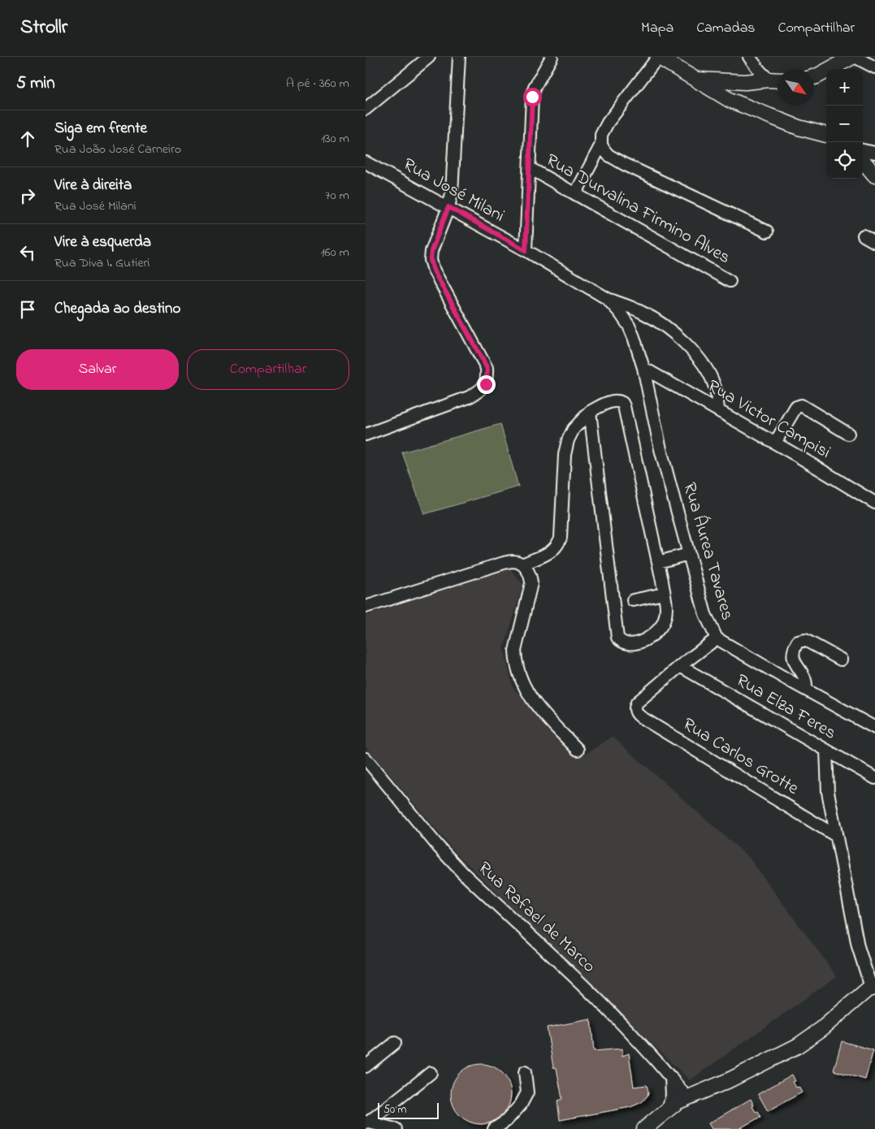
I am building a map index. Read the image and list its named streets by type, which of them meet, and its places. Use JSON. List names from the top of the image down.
{
  "streets": {
    "street": [
      "Rua José Milani",
      "Rua Durvalina Firmino Alves",
      "Rua Victor Campisi",
      "Rua Áurea Tavares",
      "Rua Elza Feres",
      "Rua Carlos Grotte",
      "Rua Rafael de Marco"
    ]
  },
  "crossings": [
    ["Rua José Milani", "Rua Victor Campisi"],
    ["Rua José Milani", "Rua Áurea Tavares"],
    ["Rua Victor Campisi", "Rua Áurea Tavares"],
    ["Rua Elza Feres", "Rua Carlos Grotte"]
  ],
  "scale_bar": "50 m",
  "north": "bottom right",
  "page": {
    "header": "Strollr",
    "nav": ["Mapa", "Camadas", "Compartilhar"],
    "heading": ["5 min", "A pé · 360 m"],
    "map_buttons": ["+", "−"],
    "list": [
      ["Siga em frente", "Rua João José Carneiro", "130 m"],
      ["Vire à direita", "Rua José Milani", "70 m"],
      ["Vire à esquerda", "Rua Diva I. Gutieri", "160 m"],
      "Chegada ao destino"
    ],
    "buttons": ["Salvar", "Compartilhar"],
    "scale": "50 m"
  }
}
